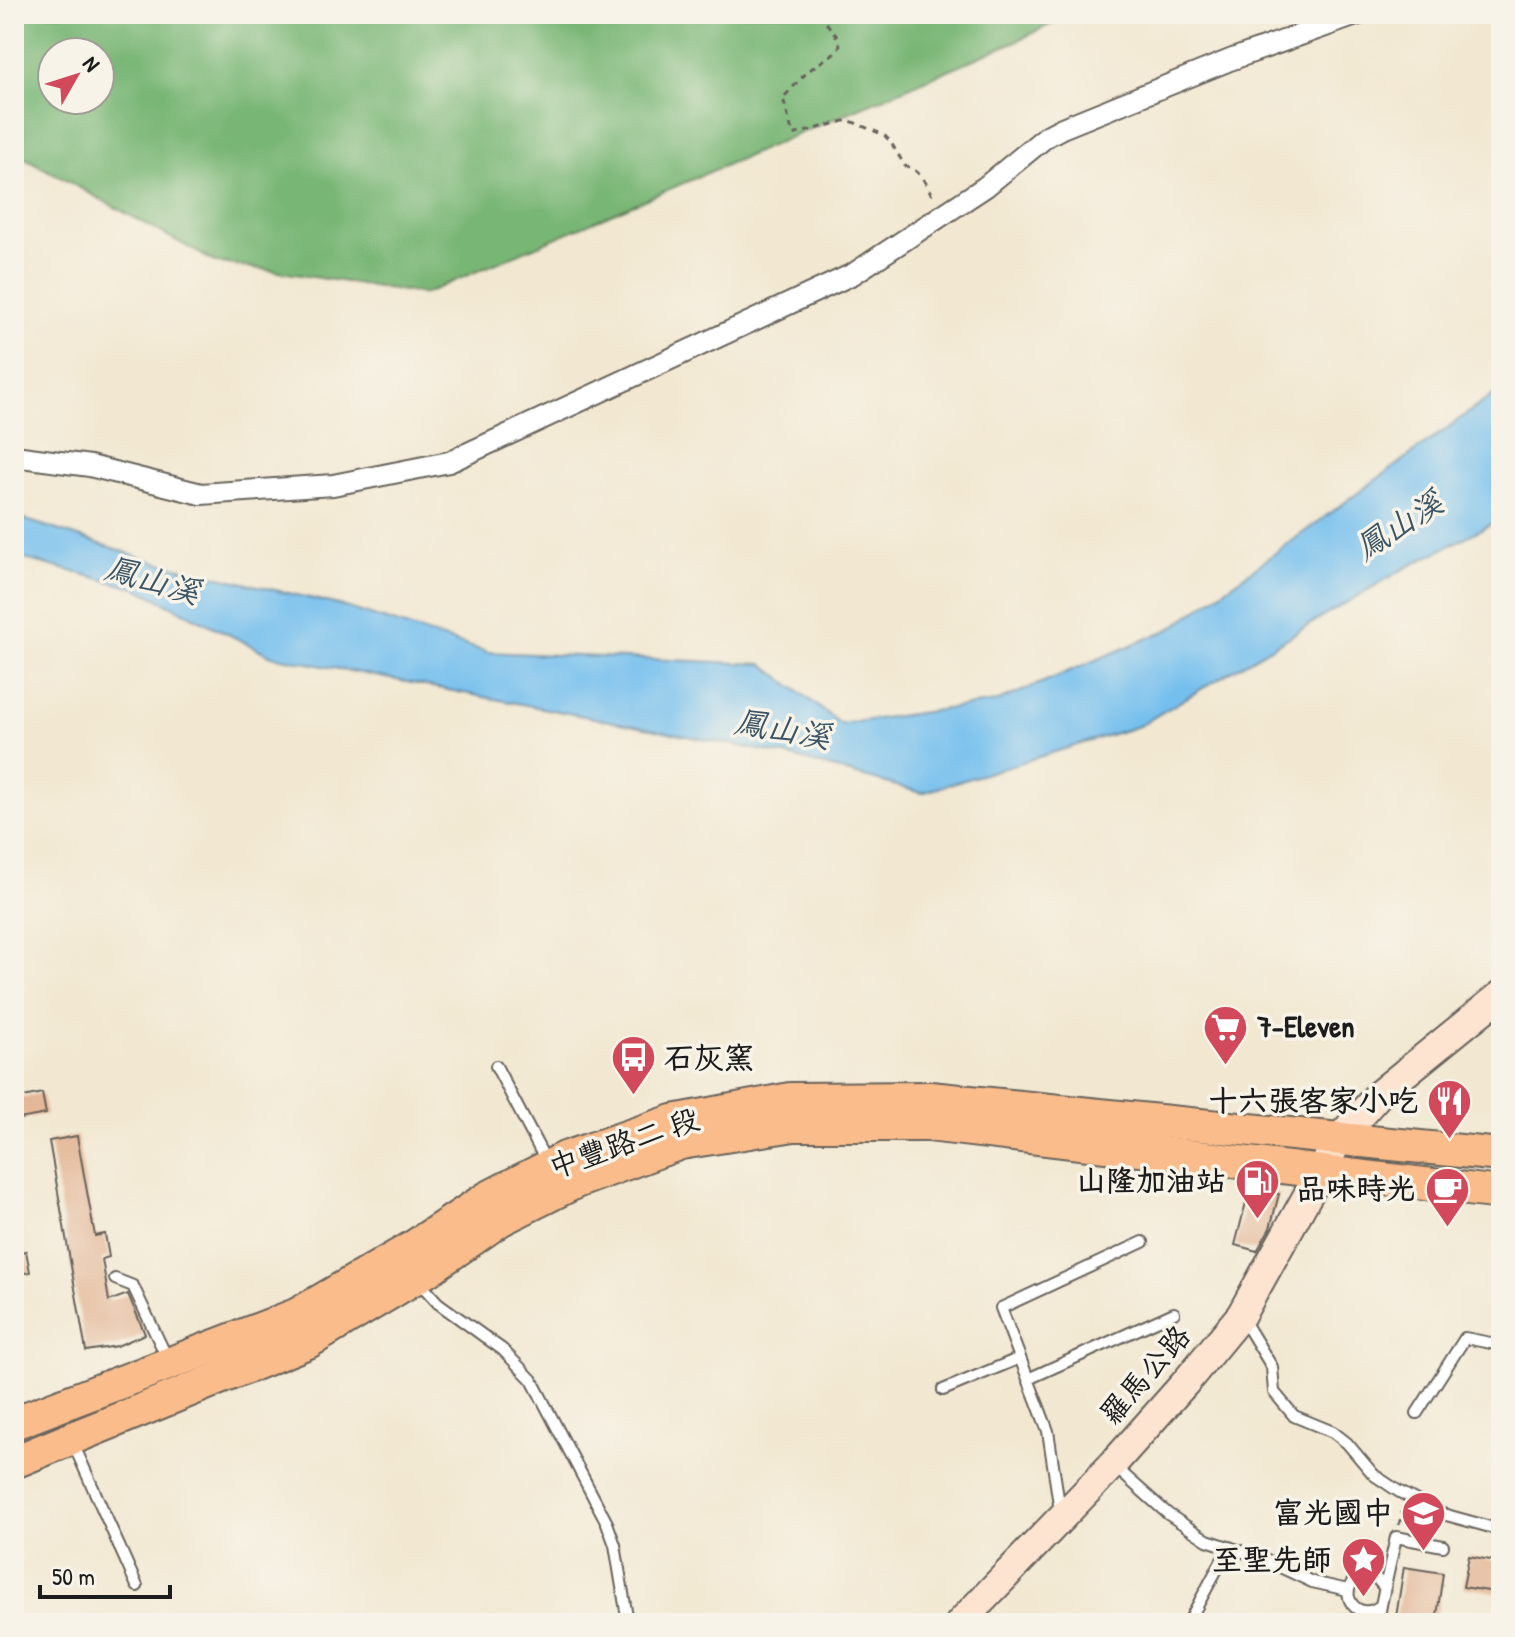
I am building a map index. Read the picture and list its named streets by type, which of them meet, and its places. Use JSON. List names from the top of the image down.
{
  "streets": {
    "main road": ["中豐路二 段", "羅馬公路"]
  },
  "crossings": [
    ["中豐路二 段", "羅馬公路"]
  ],
  "water": ["鳳山溪"],
  "places": {
    "supermarket": ["7-Eleven"],
    "bus stop": ["石灰窯"],
    "restaurant": ["十六張客家小吃"],
    "fuel station": ["山隆加油站"],
    "cafe": ["品味時光"],
    "school or university": ["富光國中"],
    "place": ["至聖先師"]
  },
  "scale_bar": "50 m",
  "north": "top right"
}
